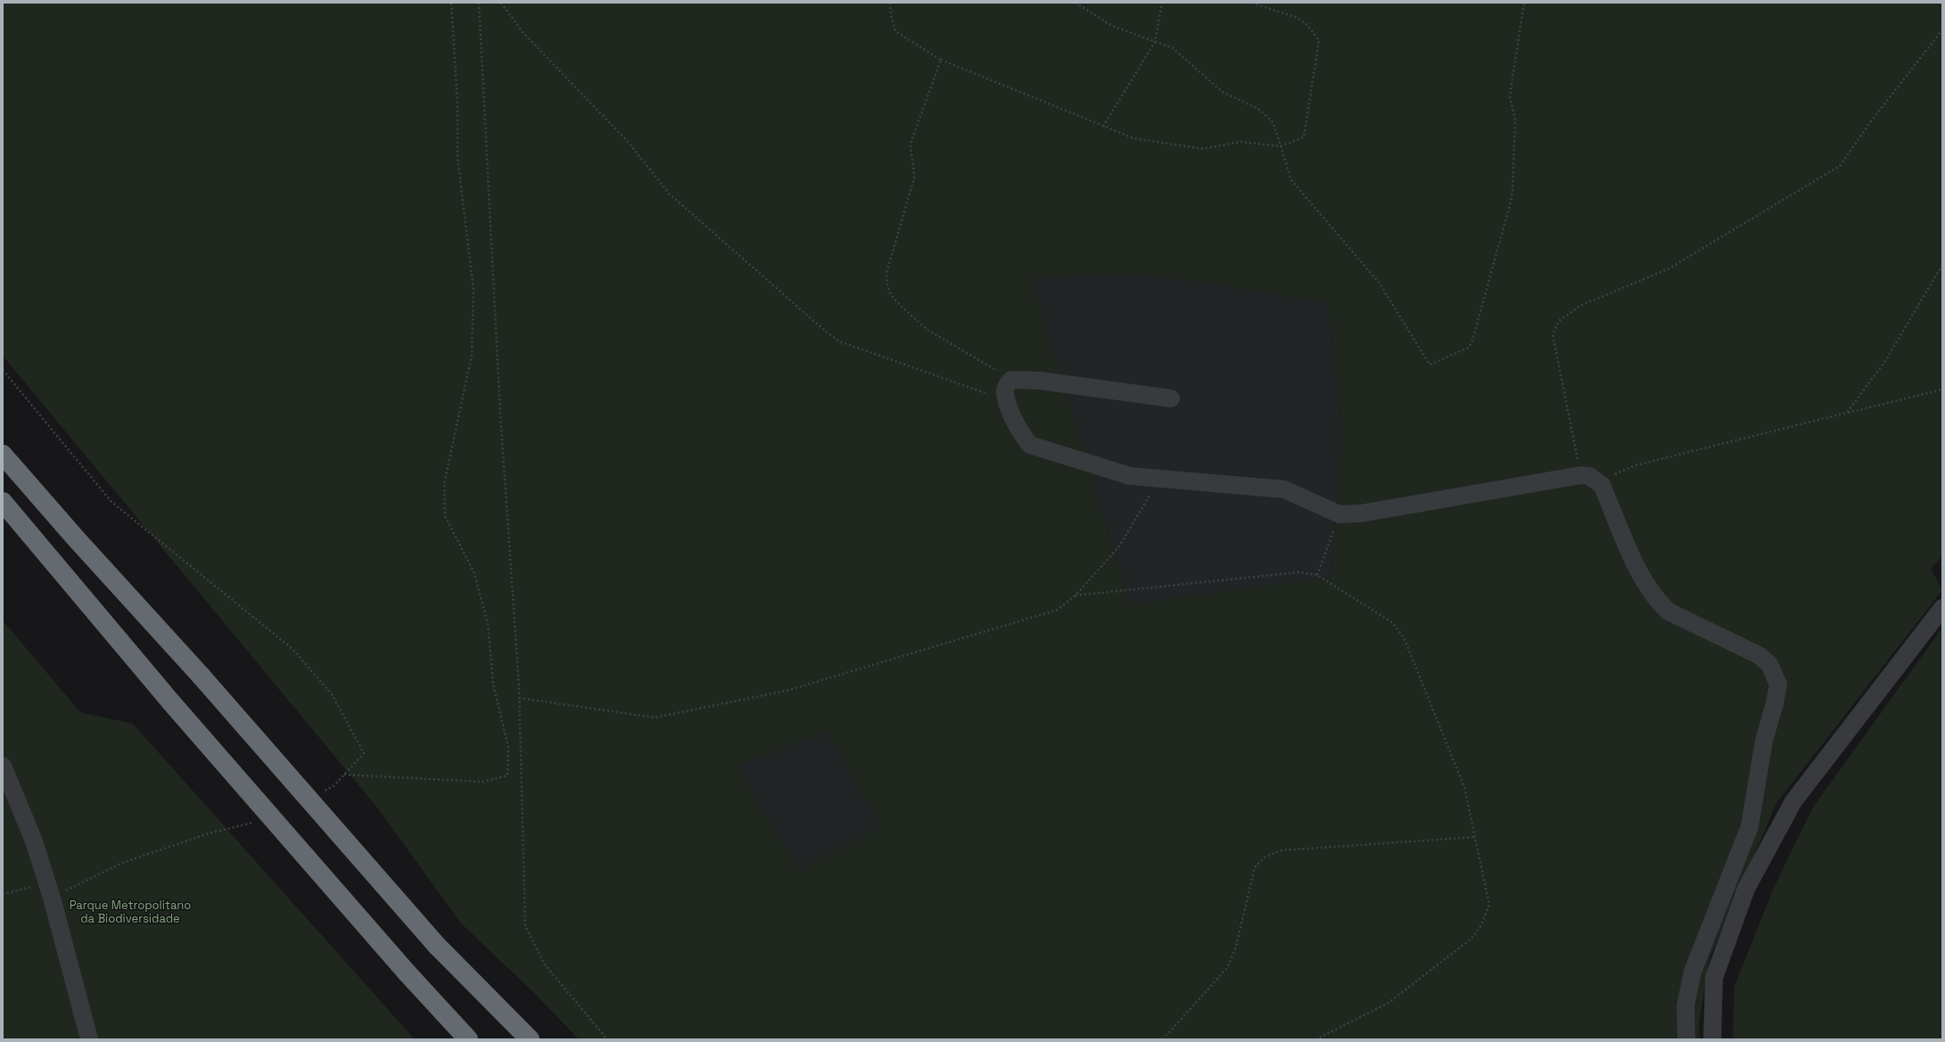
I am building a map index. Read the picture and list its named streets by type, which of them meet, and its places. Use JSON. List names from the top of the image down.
{
  "parks": ["Parque Metropolitano da Biodiversidade"]
}
